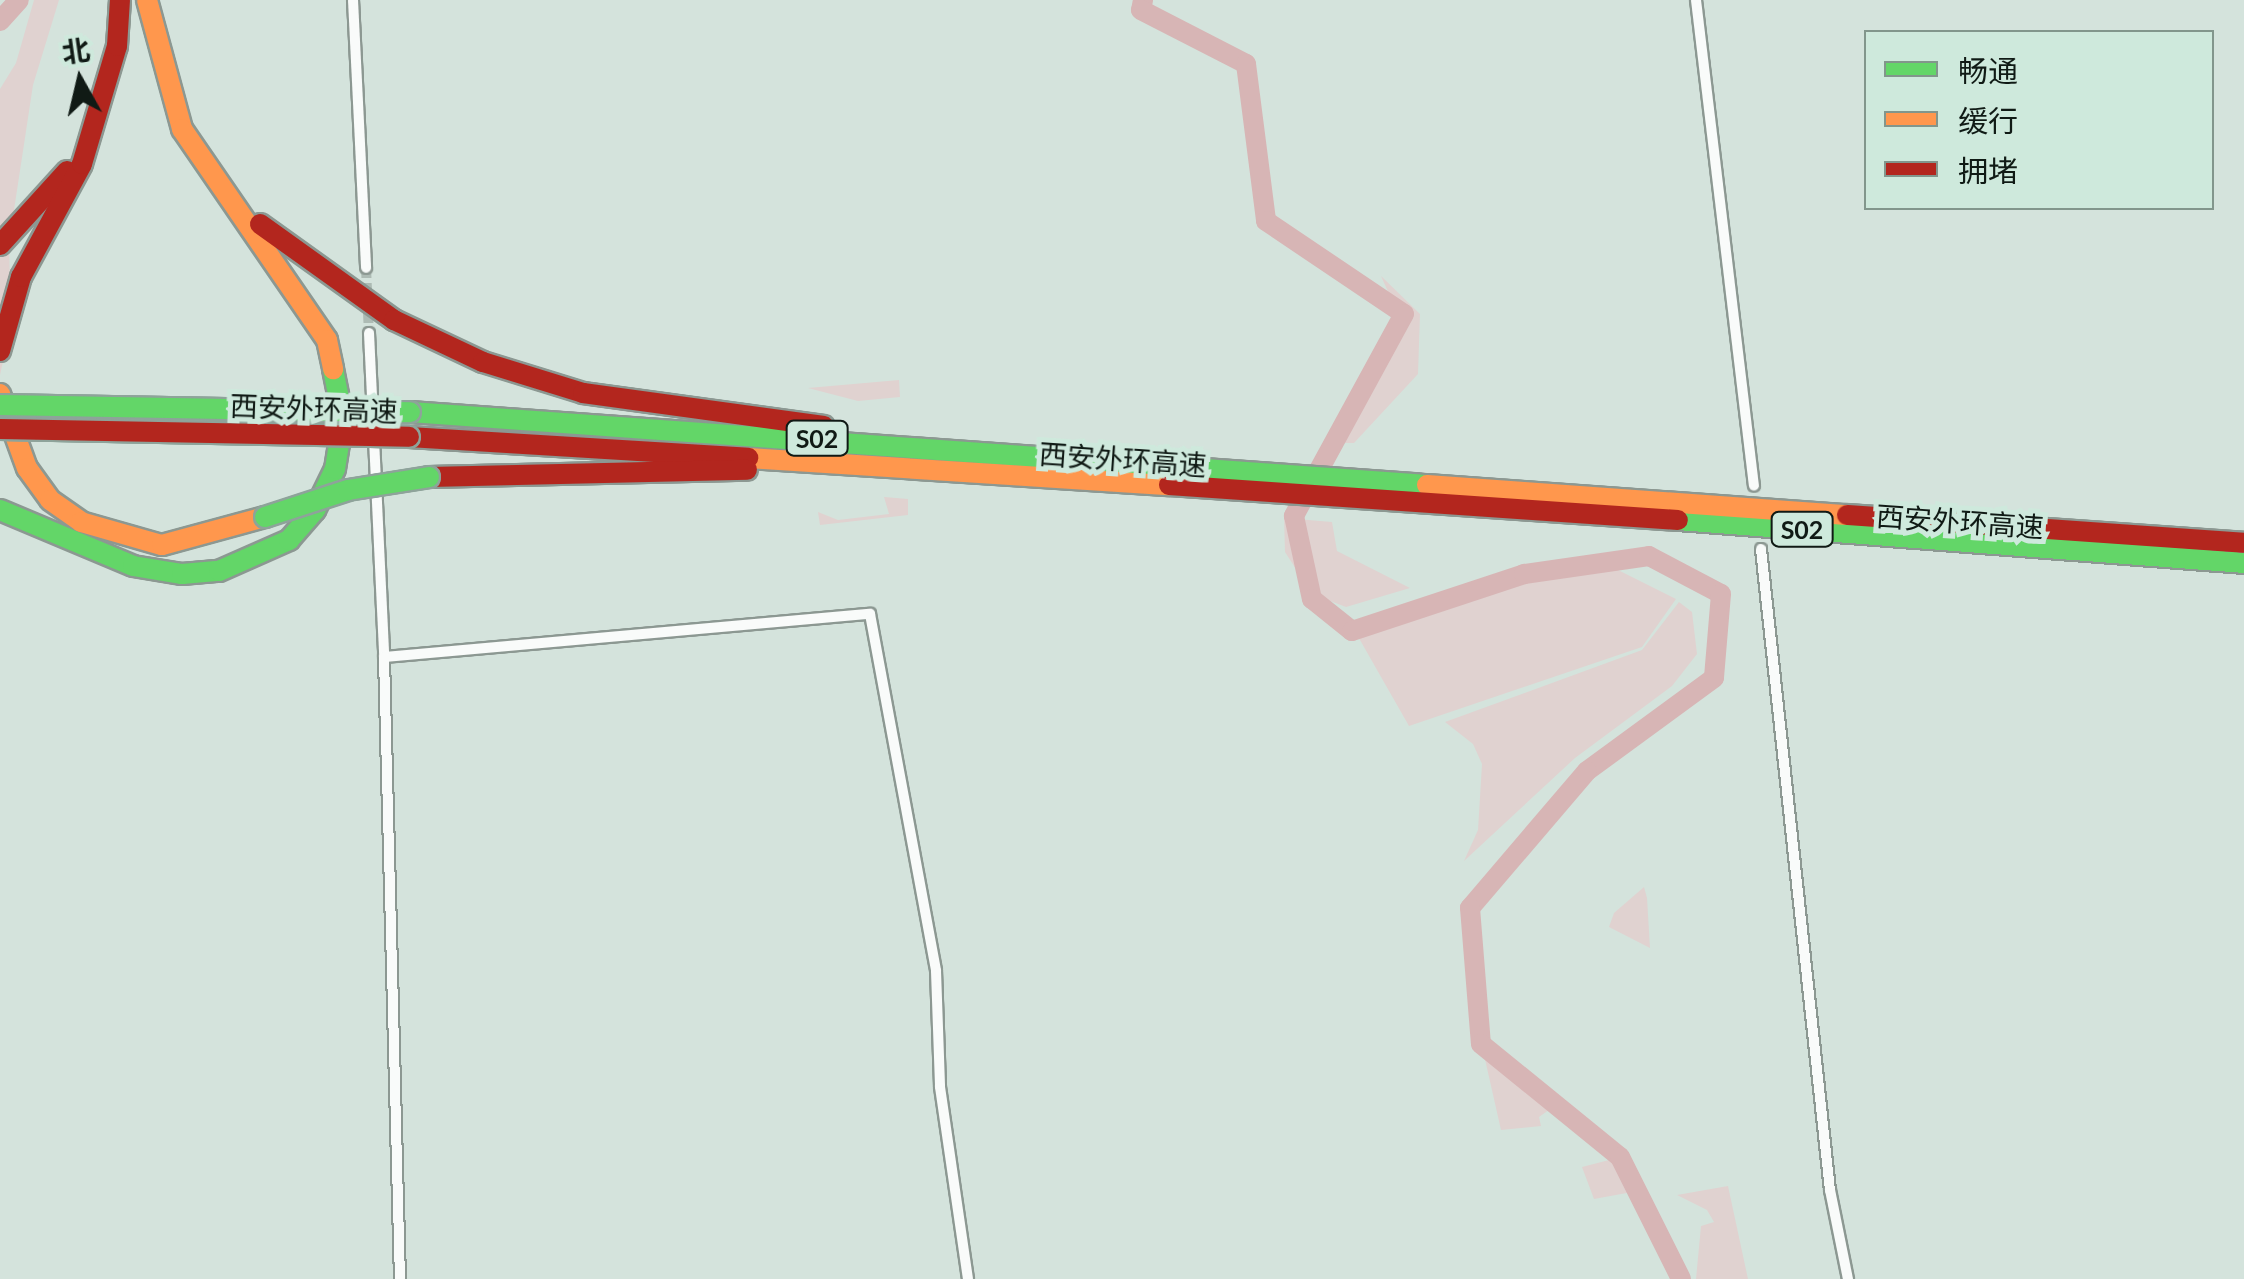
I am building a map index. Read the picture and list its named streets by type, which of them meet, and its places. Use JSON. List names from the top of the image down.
{
  "streets": {
    "highway": ["西安外环高速", "S02"]
  },
  "legend": ["畅通", "缓行", "拥堵"],
  "north": "top"
}
